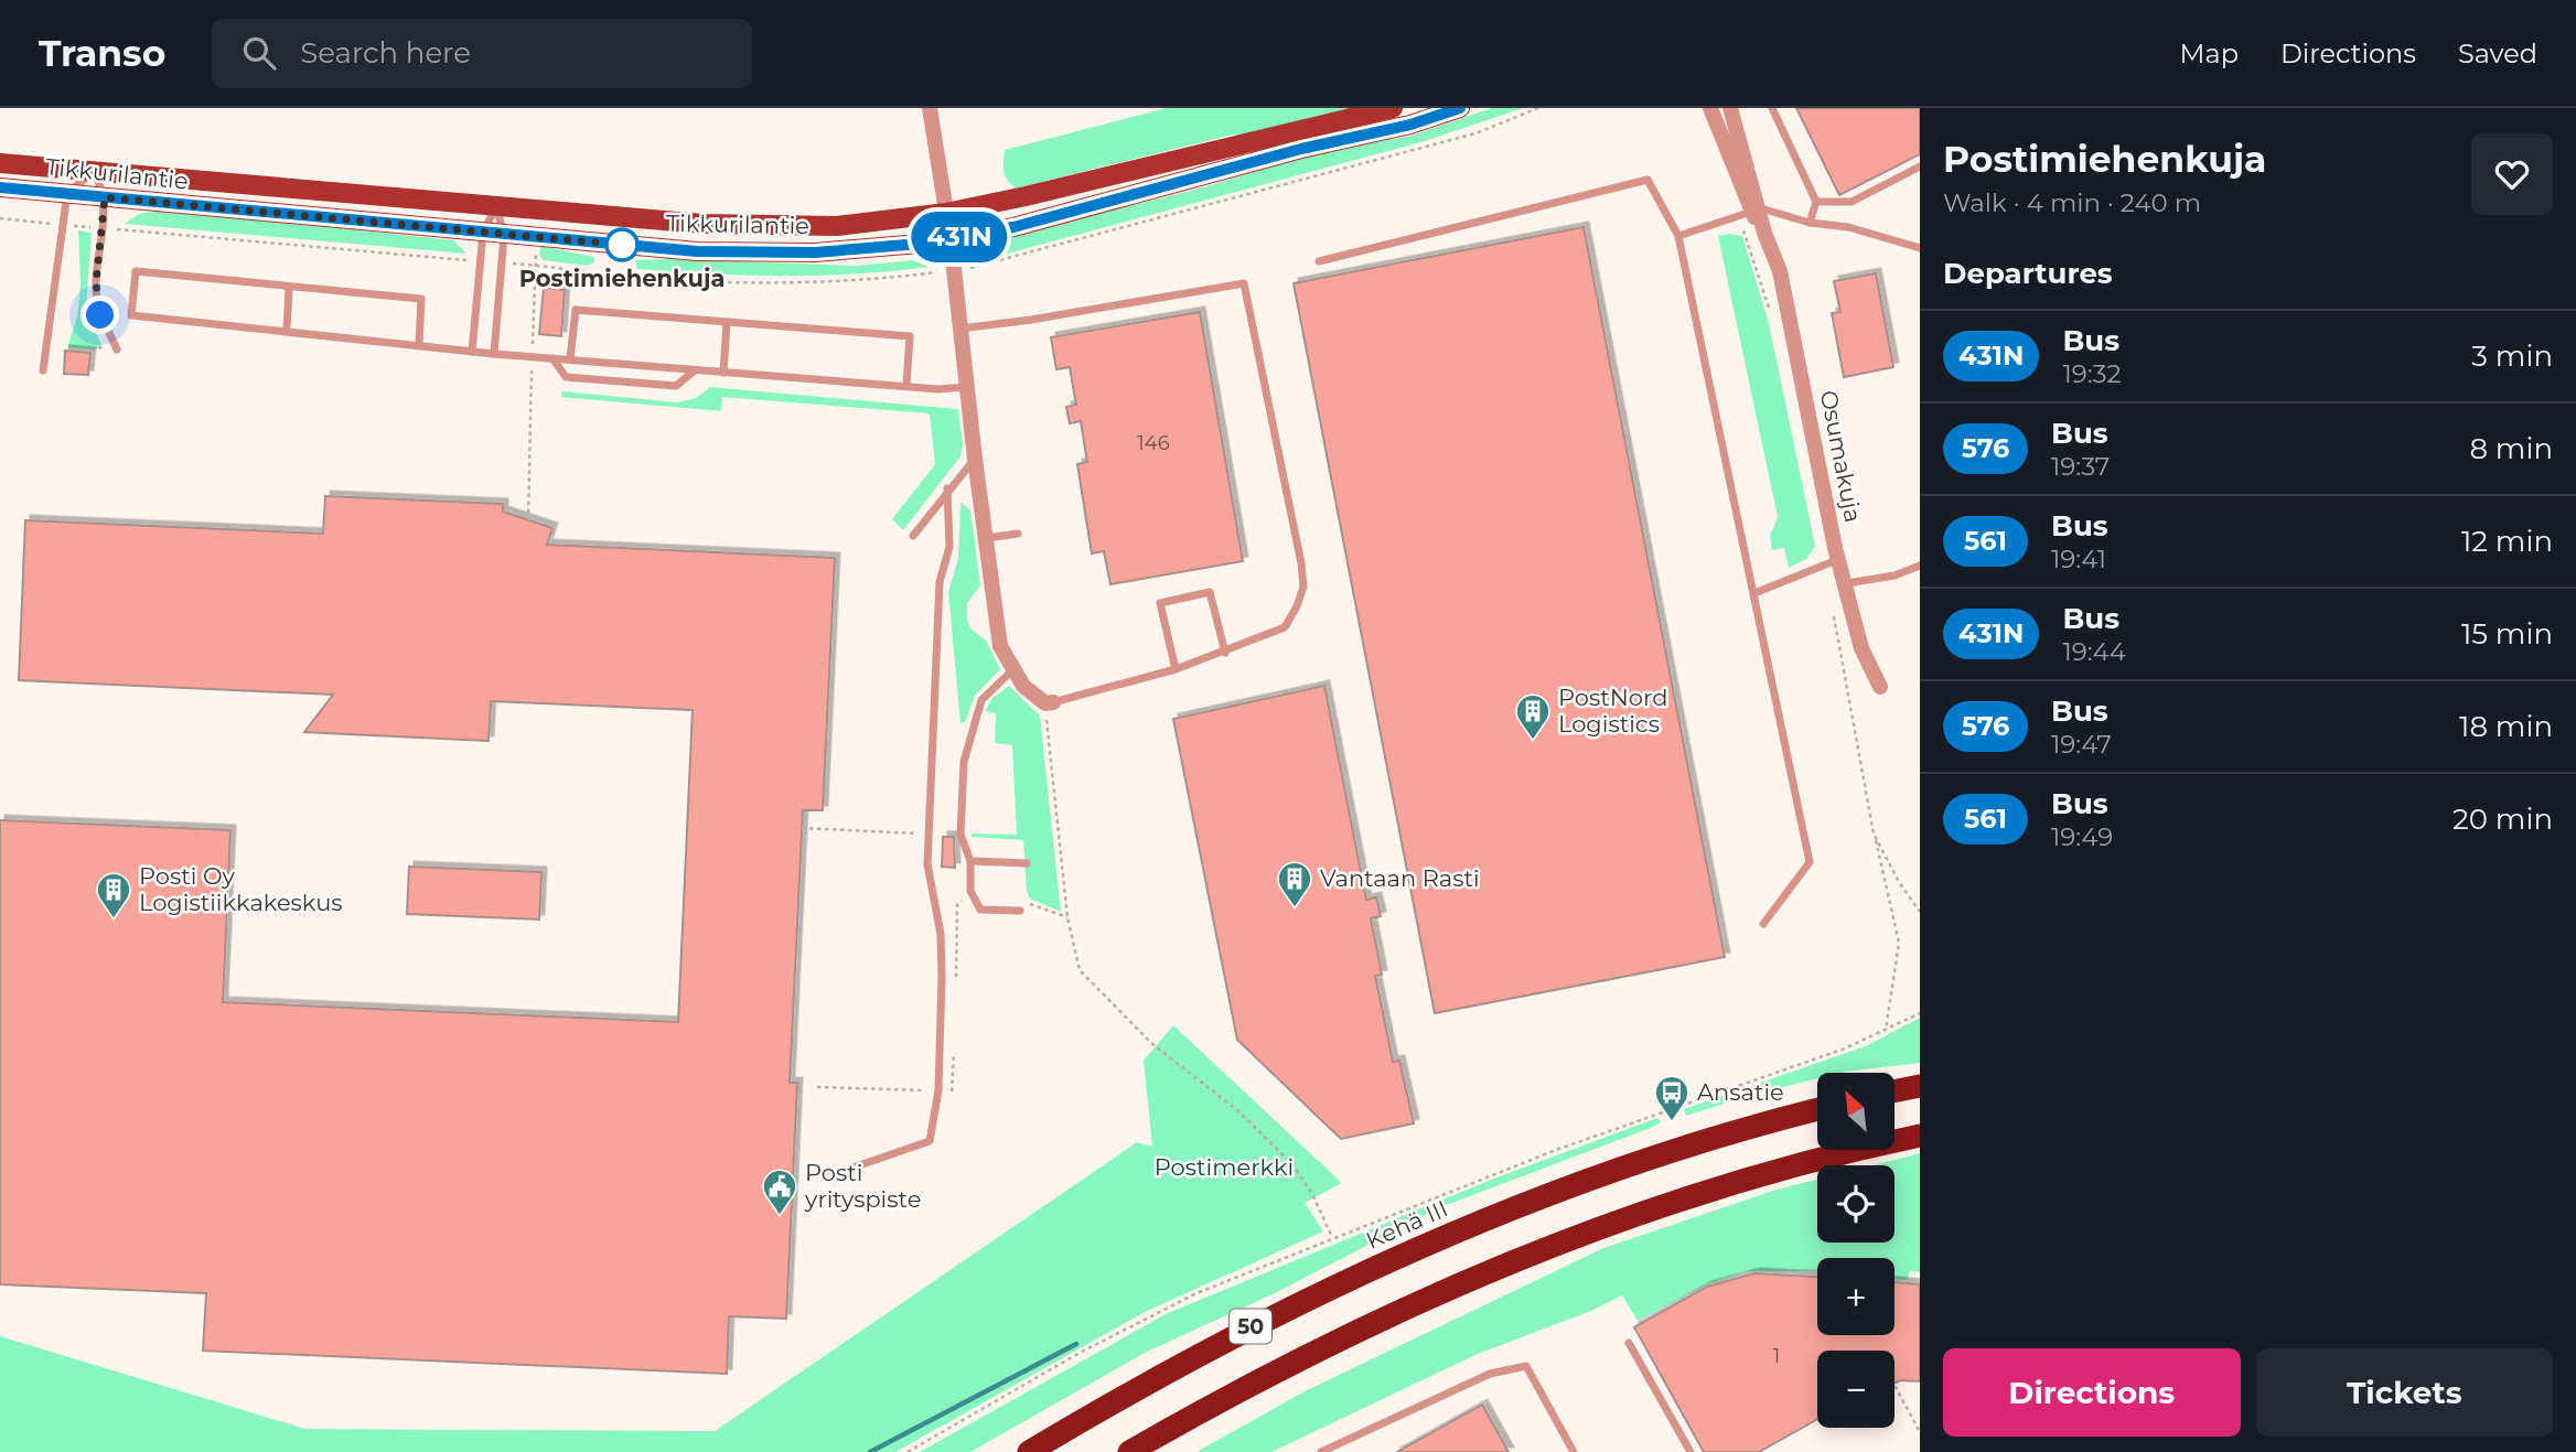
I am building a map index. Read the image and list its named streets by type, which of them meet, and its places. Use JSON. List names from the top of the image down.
{
  "streets": {
    "highway": ["Kehä III", "50"],
    "main road": ["Tikkurilantie"],
    "street": ["Osumakuja"]
  },
  "parks": ["Postimerkki"],
  "places": {
    "other": ["Postimiehenkuja"],
    "building": ["PostNord Logistics", "Vantaan Rasti", "Posti Oy Logistiikkakeskus"],
    "bus stop": ["Ansatie"],
    "public building": ["Posti yrityspiste"]
  },
  "lines": ["bus line 431N"],
  "house_numbers": ["146", "1"],
  "north": "top left",
  "page": {
    "header": "Transo",
    "search": "Search here",
    "nav": ["Map", "Directions", "Saved"],
    "on_map": "431N",
    "heading": [
      ["Postimiehenkuja", "Walk · 4 min · 240 m"],
      "Departures"
    ],
    "list": [
      {
        "mark": "431N",
        "name": "Bus",
        "note": "19:32",
        "value": "3 min"
      },
      {
        "mark": "576",
        "name": "Bus",
        "note": "19:37",
        "value": "8 min"
      },
      {
        "mark": "561",
        "name": "Bus",
        "note": "19:41",
        "value": "12 min"
      },
      {
        "mark": "431N",
        "name": "Bus",
        "note": "19:44",
        "value": "15 min"
      },
      {
        "mark": "576",
        "name": "Bus",
        "note": "19:47",
        "value": "18 min"
      },
      {
        "mark": "561",
        "name": "Bus",
        "note": "19:49",
        "value": "20 min"
      }
    ],
    "map_buttons": ["+", "−"],
    "buttons": ["Directions", "Tickets"]
  }
}
